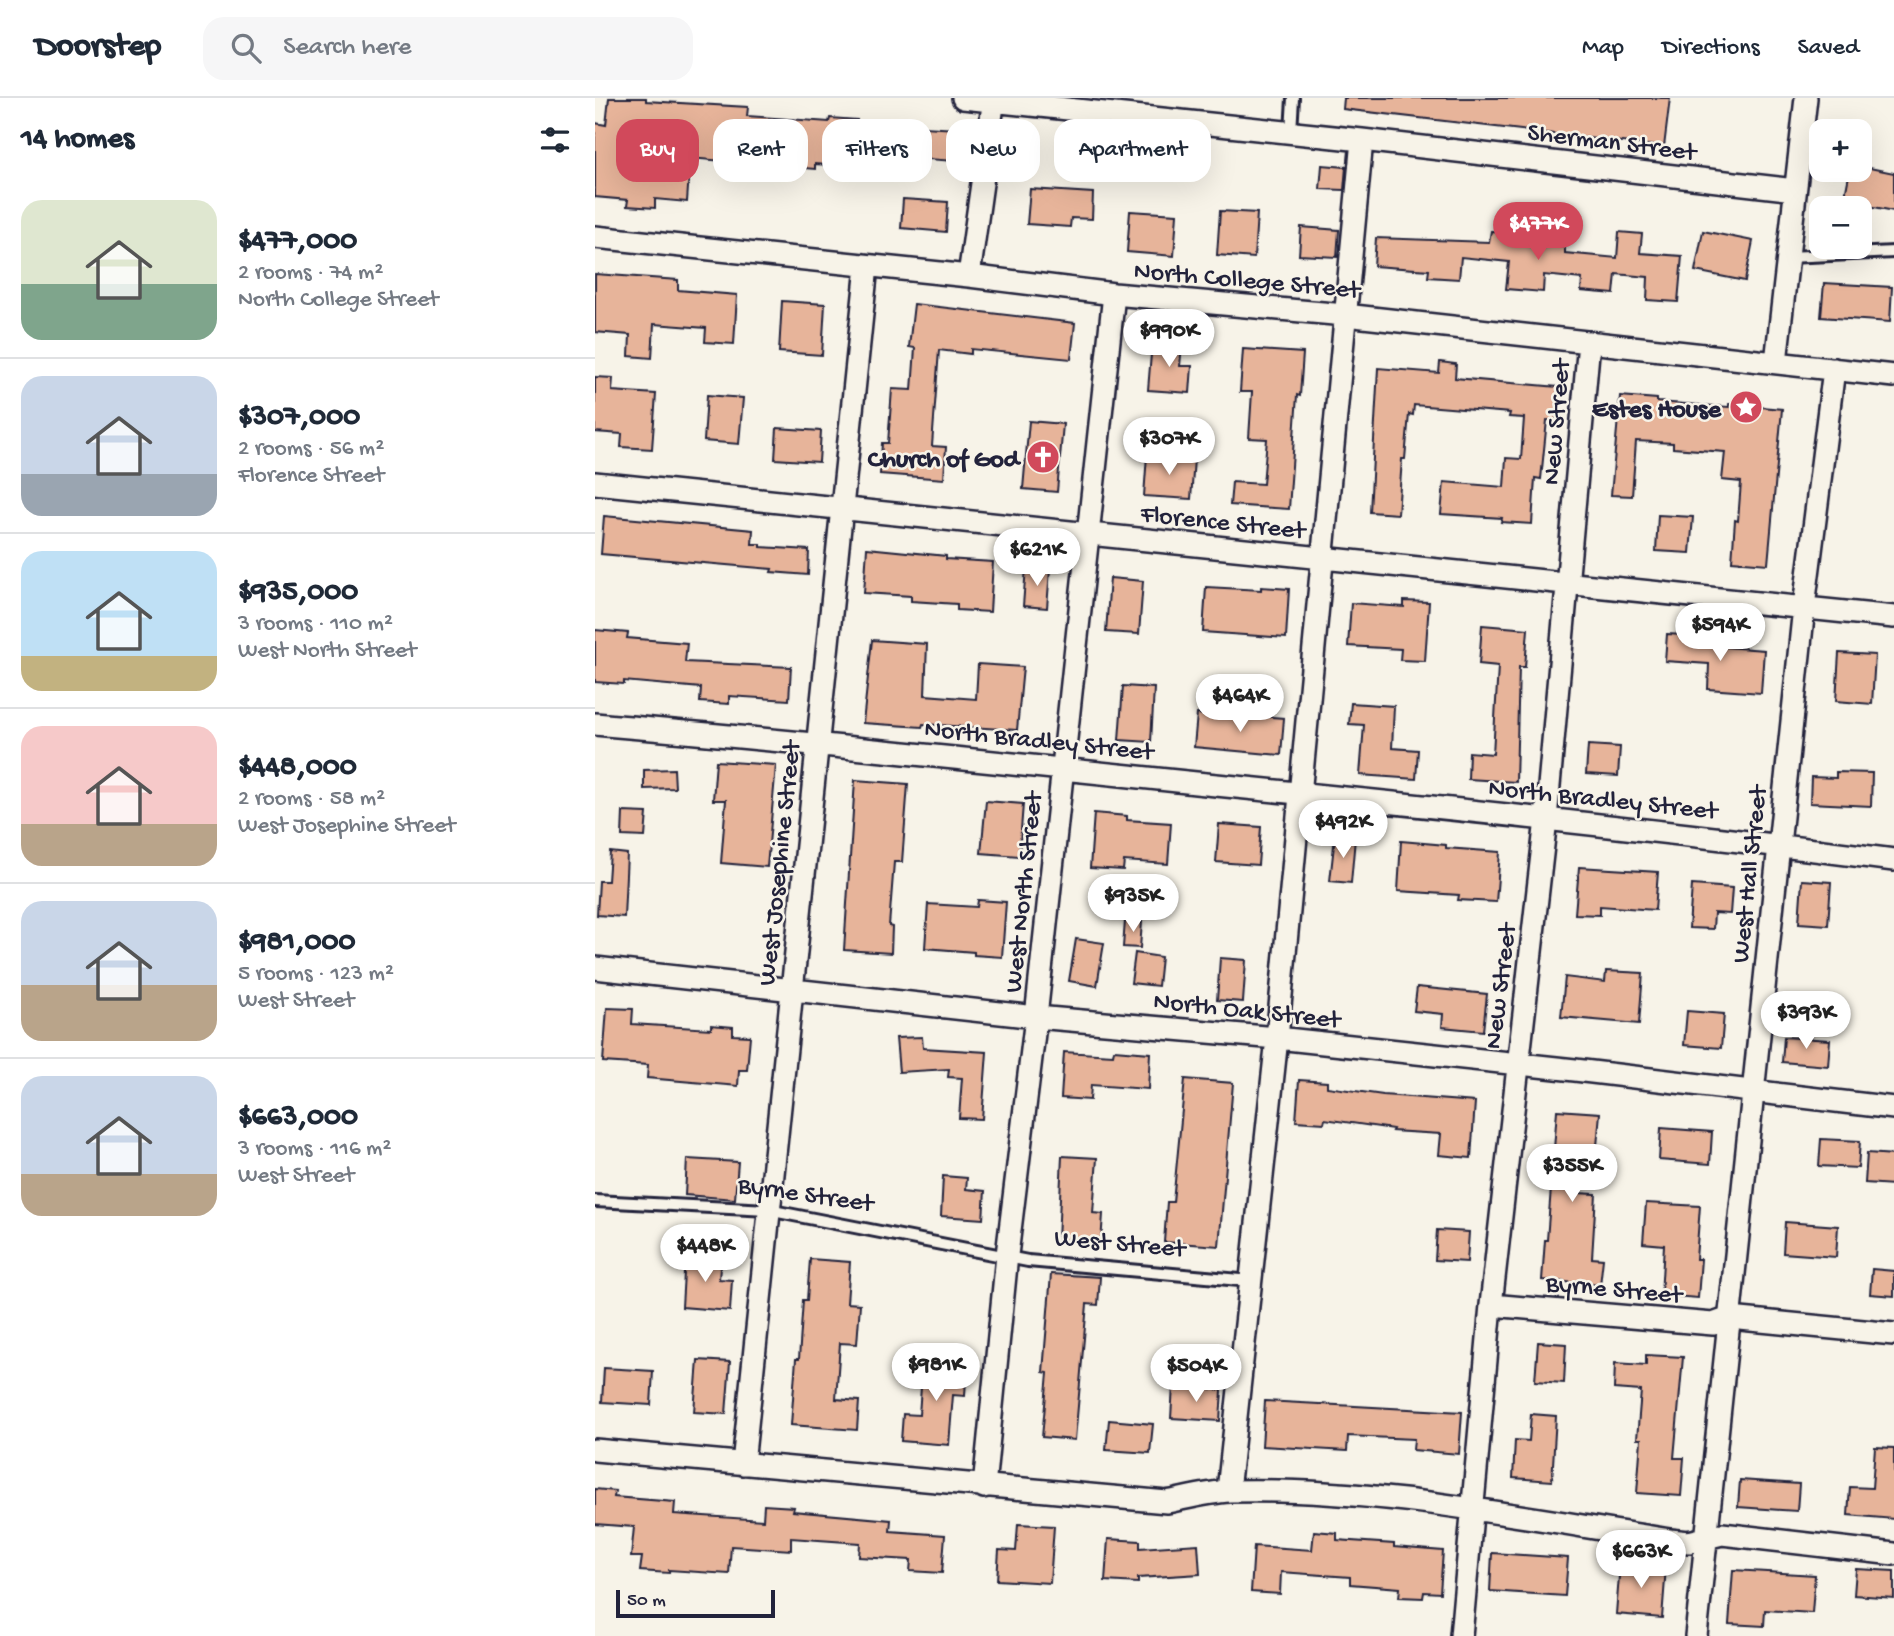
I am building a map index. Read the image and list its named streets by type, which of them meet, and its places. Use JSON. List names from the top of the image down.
{
  "streets": {
    "street": [
      "Sherman Street",
      "North College Street",
      "New Street",
      "Florence Street",
      "North Bradley Street",
      "West Josephine Street",
      "West Hall Street",
      "West North Street",
      "North Oak Street",
      "Byrne Street"
    ],
    "lane": ["West Street"]
  },
  "crossings": [
    ["North College Street", "New Street"],
    ["North College Street", "West Josephine Street"],
    ["North College Street", "West Hall Street"],
    ["North College Street", "West North Street"],
    ["New Street", "Florence Street"],
    ["New Street", "North Bradley Street"],
    ["New Street", "North Oak Street"],
    ["New Street", "Byrne Street"],
    ["Florence Street", "West Josephine Street"],
    ["Florence Street", "West Hall Street"],
    ["Florence Street", "West North Street"],
    ["North Bradley Street", "West Josephine Street"],
    ["North Bradley Street", "West Hall Street"],
    ["North Bradley Street", "West North Street"],
    ["West Josephine Street", "North Oak Street"],
    ["West Josephine Street", "Byrne Street"],
    ["West Hall Street", "North Oak Street"],
    ["West Hall Street", "Byrne Street"],
    ["West North Street", "North Oak Street"],
    ["West North Street", "Byrne Street"],
    ["West North Street", "West Street"],
    ["Byrne Street", "West Street"]
  ],
  "places": {
    "place": ["Estes House"],
    "church": ["Church of God"]
  },
  "scale_bar": "50 m",
  "page": {
    "header": "Doorstep",
    "search": "Search here",
    "nav": ["Map", "Directions", "Saved"],
    "heading": "14 homes",
    "map_buttons": ["+", "−"],
    "chip": [
      "Buy",
      "Rent",
      "Filters",
      "New",
      "Apartment"
    ],
    "list": [
      {
        "name": "$477,000",
        "note": "2 rooms · 74 m² · North College Street"
      },
      {
        "name": "$307,000",
        "note": "2 rooms · 56 m² · Florence Street"
      },
      {
        "name": "$935,000",
        "note": "3 rooms · 110 m² · West North Street"
      },
      {
        "name": "$448,000",
        "note": "2 rooms · 58 m² · West Josephine Street"
      },
      {
        "name": "$981,000",
        "note": "5 rooms · 123 m² · West Street"
      },
      {
        "name": "$663,000",
        "note": "3 rooms · 116 m² · West Street"
      }
    ],
    "price": [
      "$477K",
      "$990K",
      "$307K",
      "$621K",
      "$594K",
      "$464K",
      "$492K",
      "$935K",
      "$393K",
      "$355K",
      "$448K",
      "$981K",
      "$504K",
      "$663K"
    ],
    "scale": "50 m"
  }
}
